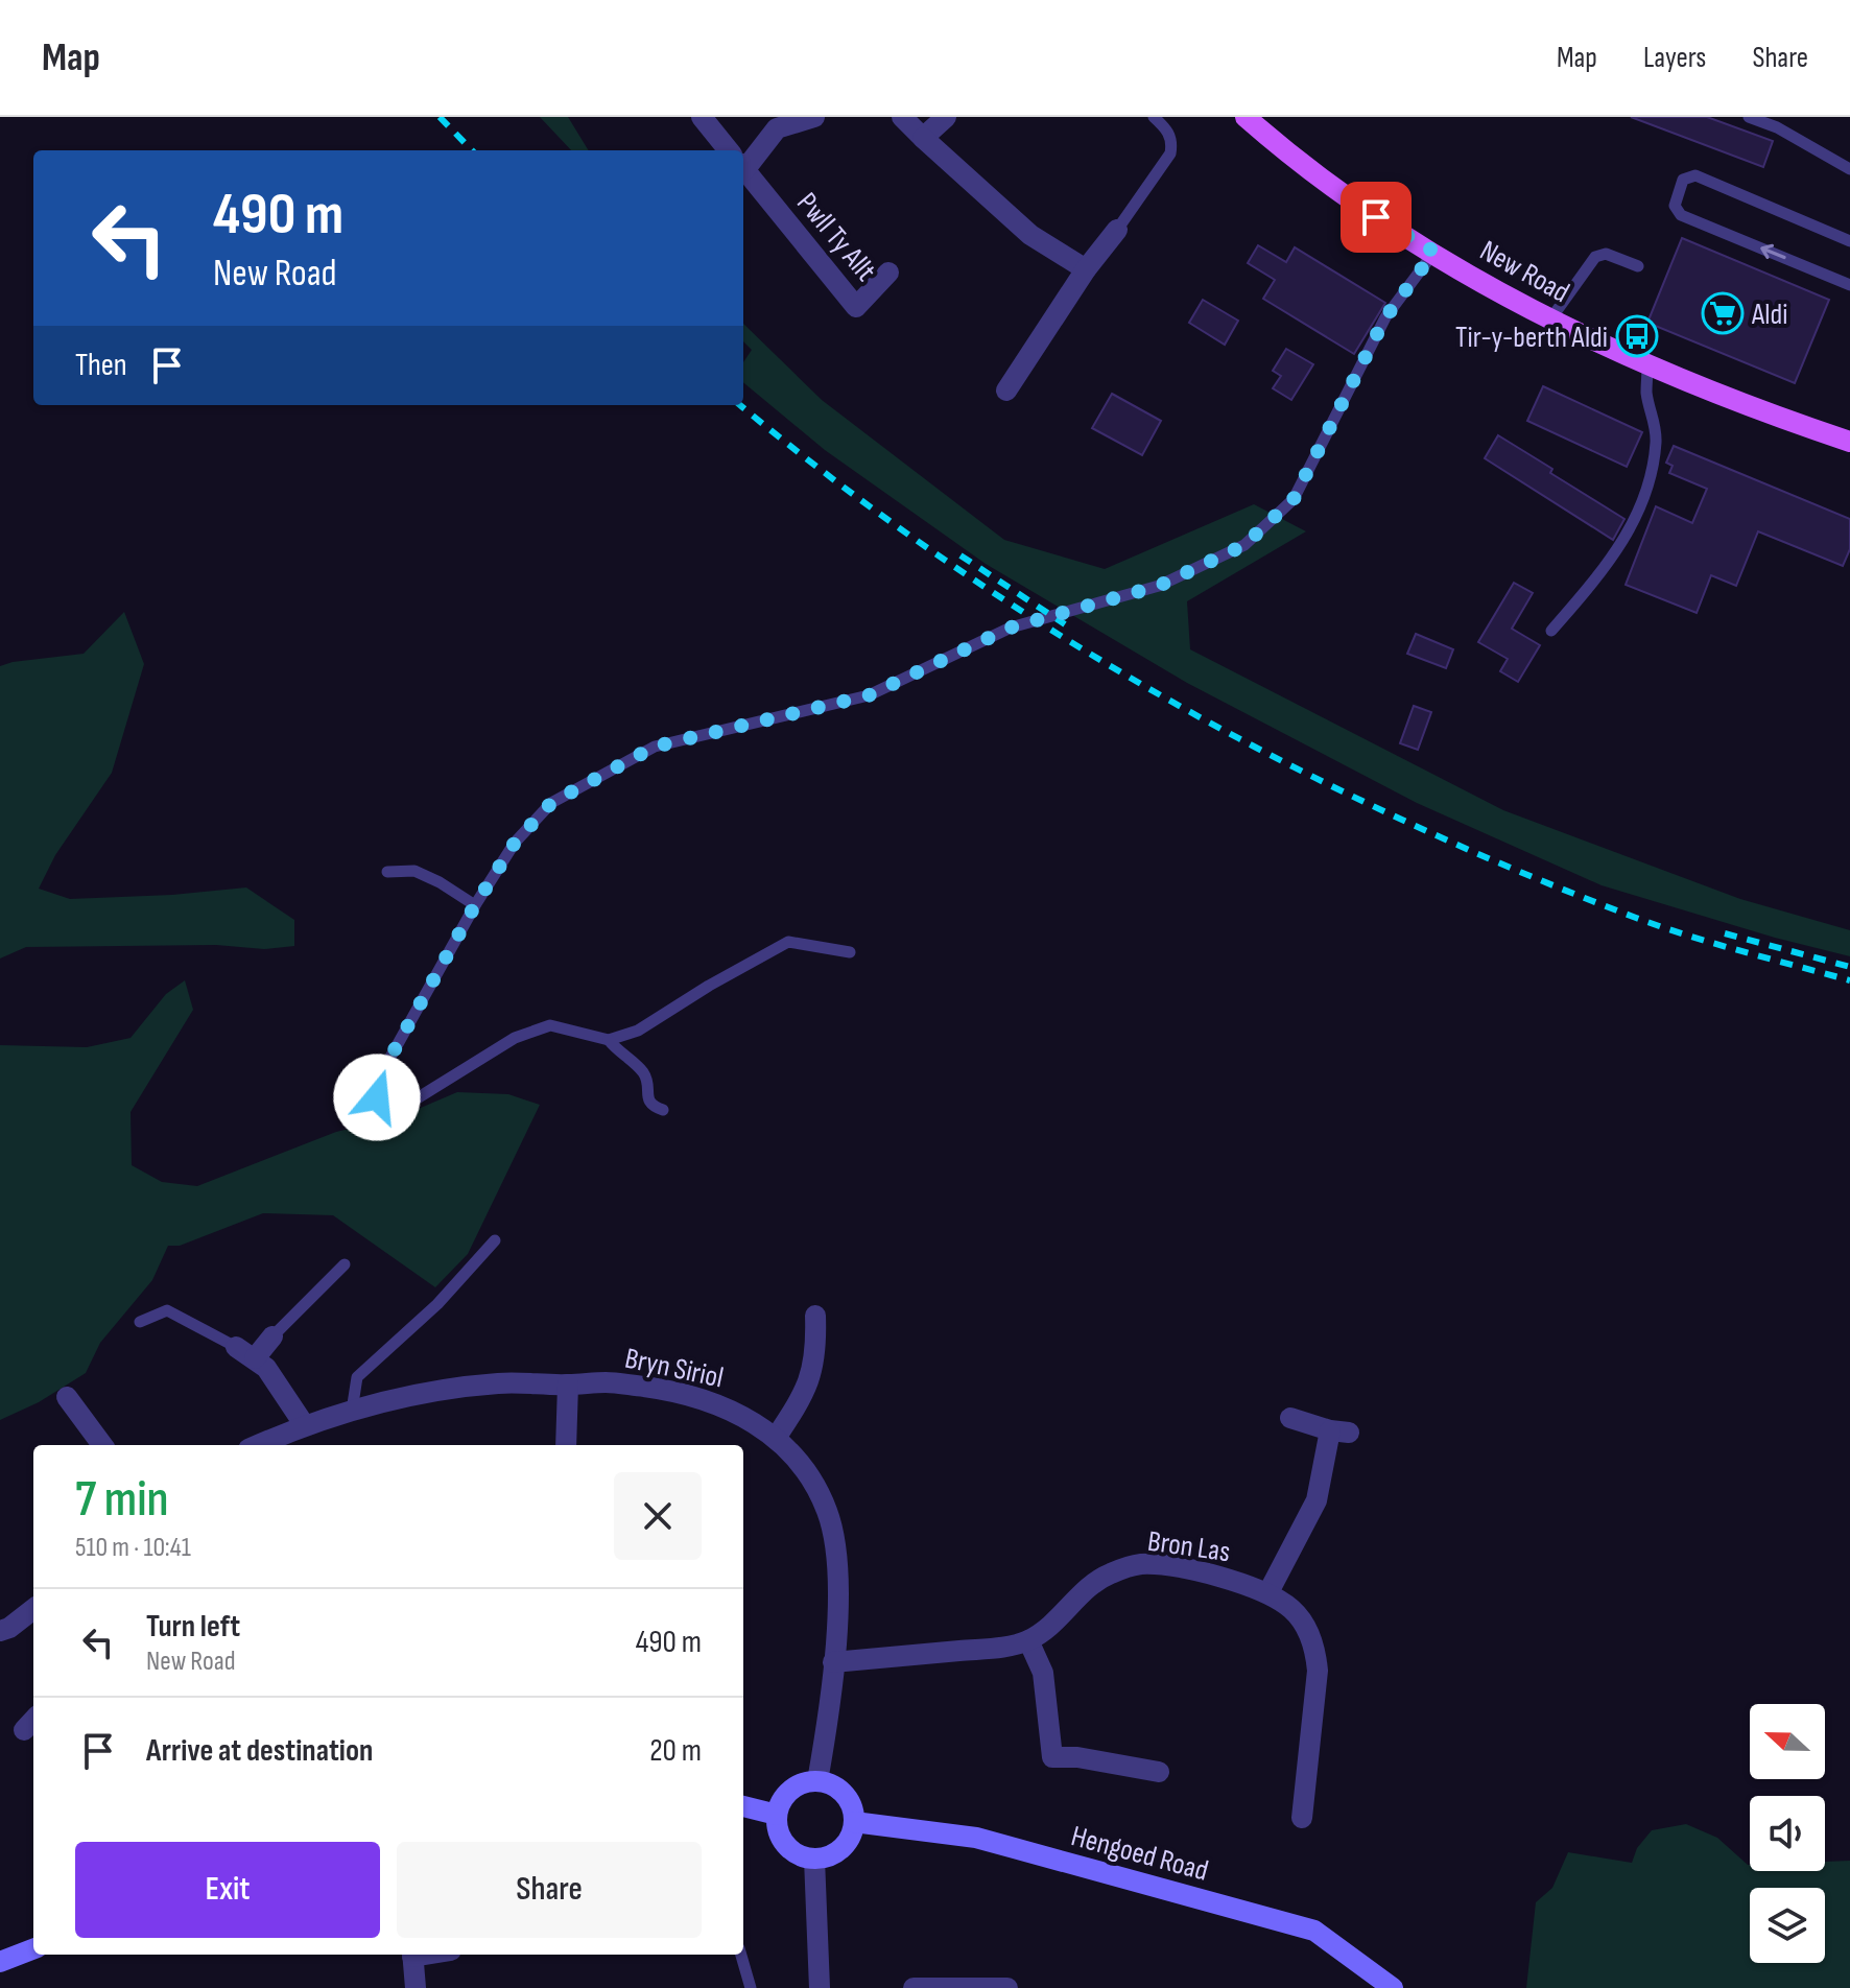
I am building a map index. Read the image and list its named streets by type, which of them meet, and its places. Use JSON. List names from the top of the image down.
{
  "streets": {
    "main road": ["New Road"],
    "street": [
      "Pwll Ty Allt",
      "Bryn Siriol",
      "Bron Las",
      "Hengoed Road"
    ]
  },
  "crossings": [
    ["Bryn Siriol", "Bron Las"],
    ["Bryn Siriol", "Hengoed Road"]
  ],
  "places": {
    "supermarket": ["Aldi"],
    "bus stop": ["Tir-y-berth Aldi"]
  },
  "north": "left",
  "page": {
    "header": "Map",
    "nav": ["Map", "Layers", "Share"],
    "turn": ["490 m", "New Road"],
    "then": "Then",
    "heading": ["7 min", "510 m · 10:41"],
    "list": [
      {
        "name": "Turn left",
        "note": "New Road",
        "value": "490 m"
      },
      {
        "name": "Arrive at destination",
        "value": "20 m"
      }
    ],
    "buttons": ["Exit", "Share"]
  }
}
